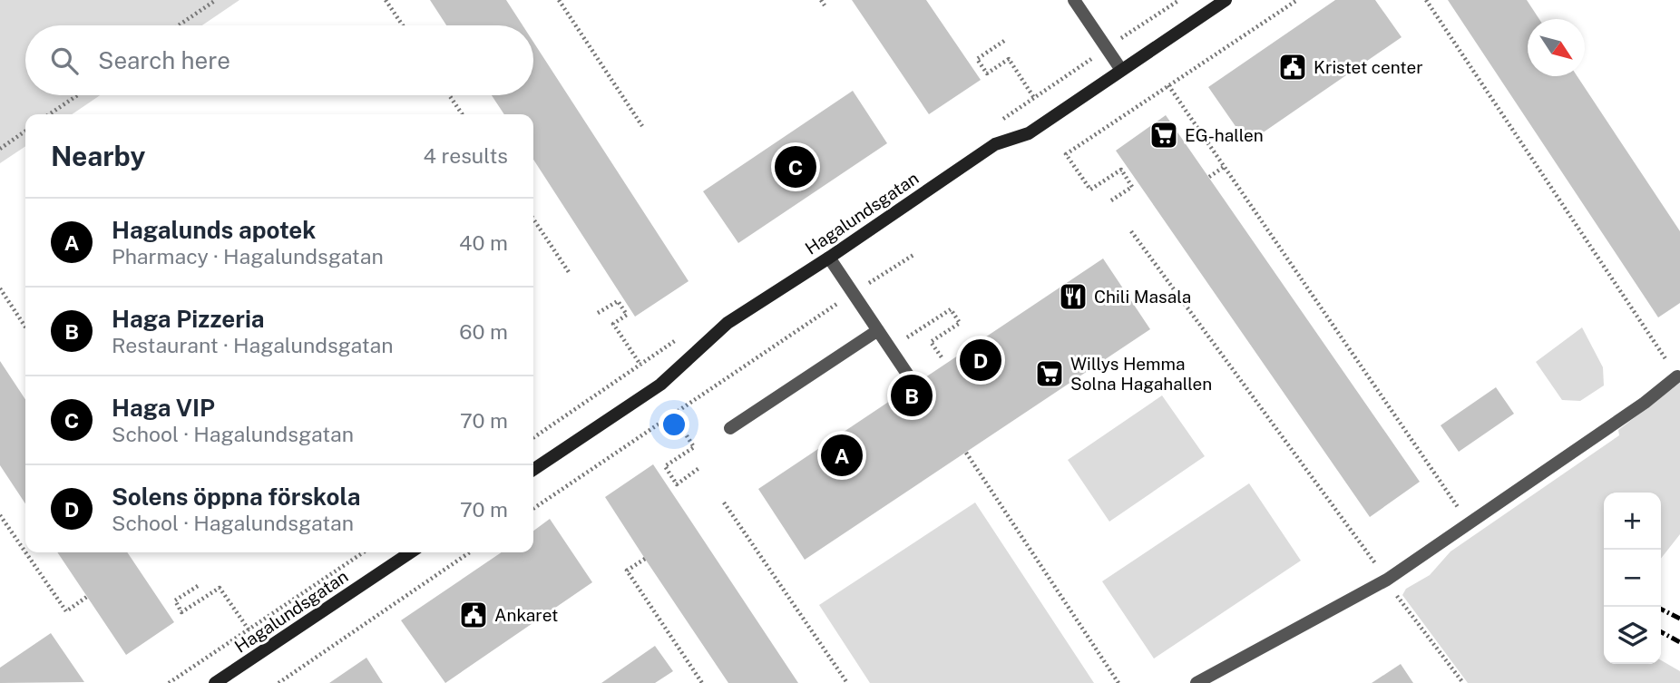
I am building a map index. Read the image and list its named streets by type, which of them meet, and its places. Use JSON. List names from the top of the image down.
{
  "streets": {
    "street": ["Hagalundsgatan"]
  },
  "places": {
    "public building": ["Kristet center", "Ankaret"],
    "supermarket": ["EG-hallen", "Willys Hemma Solna Hagahallen"],
    "restaurant": ["Chili Masala"]
  },
  "north": "bottom right",
  "page": {
    "search": "Search here",
    "heading": ["Nearby", "4 results"],
    "pins": [
      "C",
      "D",
      "B",
      "A"
    ],
    "list": [
      {
        "mark": "A",
        "name": "Hagalunds apotek",
        "note": "Pharmacy · Hagalundsgatan",
        "value": "40 m"
      },
      {
        "mark": "B",
        "name": "Haga Pizzeria",
        "note": "Restaurant · Hagalundsgatan",
        "value": "60 m"
      },
      {
        "mark": "C",
        "name": "Haga VIP",
        "note": "School · Hagalundsgatan",
        "value": "70 m"
      },
      {
        "mark": "D",
        "name": "Solens öppna förskola",
        "note": "School · Hagalundsgatan",
        "value": "70 m"
      }
    ],
    "map_buttons": ["+", "−"]
  }
}
